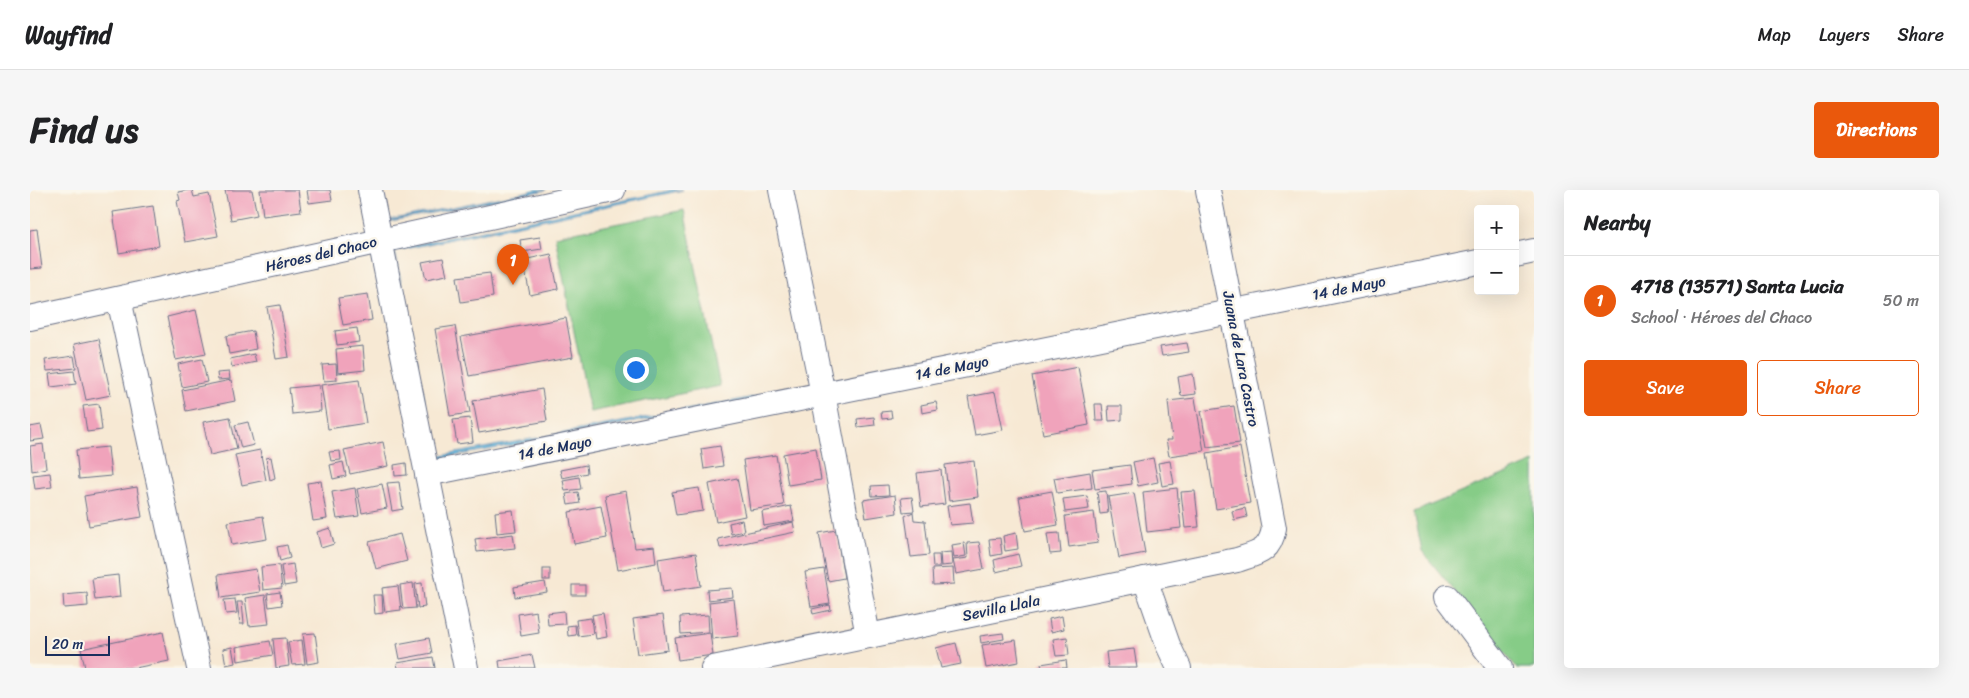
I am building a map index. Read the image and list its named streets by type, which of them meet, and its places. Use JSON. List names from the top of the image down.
{
  "streets": {
    "street": [
      "Héroes del Chaco",
      "14 de Mayo",
      "Juana de Lara Castro",
      "Sevilla Llala"
    ]
  },
  "crossings": [
    ["14 de Mayo", "Juana de Lara Castro"],
    ["Juana de Lara Castro", "Sevilla Llala"]
  ],
  "scale_bar": "20 m",
  "page": {
    "header": "Wayfind",
    "nav": ["Map", "Layers", "Share"],
    "title": "Find us",
    "buttons": [
      "Directions",
      ["Save", "Share"]
    ],
    "heading": "Nearby",
    "map_buttons": ["+", "−"],
    "pins": "1",
    "list": [
      {
        "mark": "1",
        "name": "4718 (13571) Santa Lucia",
        "note": "School · Héroes del Chaco",
        "value": "50 m"
      }
    ],
    "scale": "20 m"
  }
}
